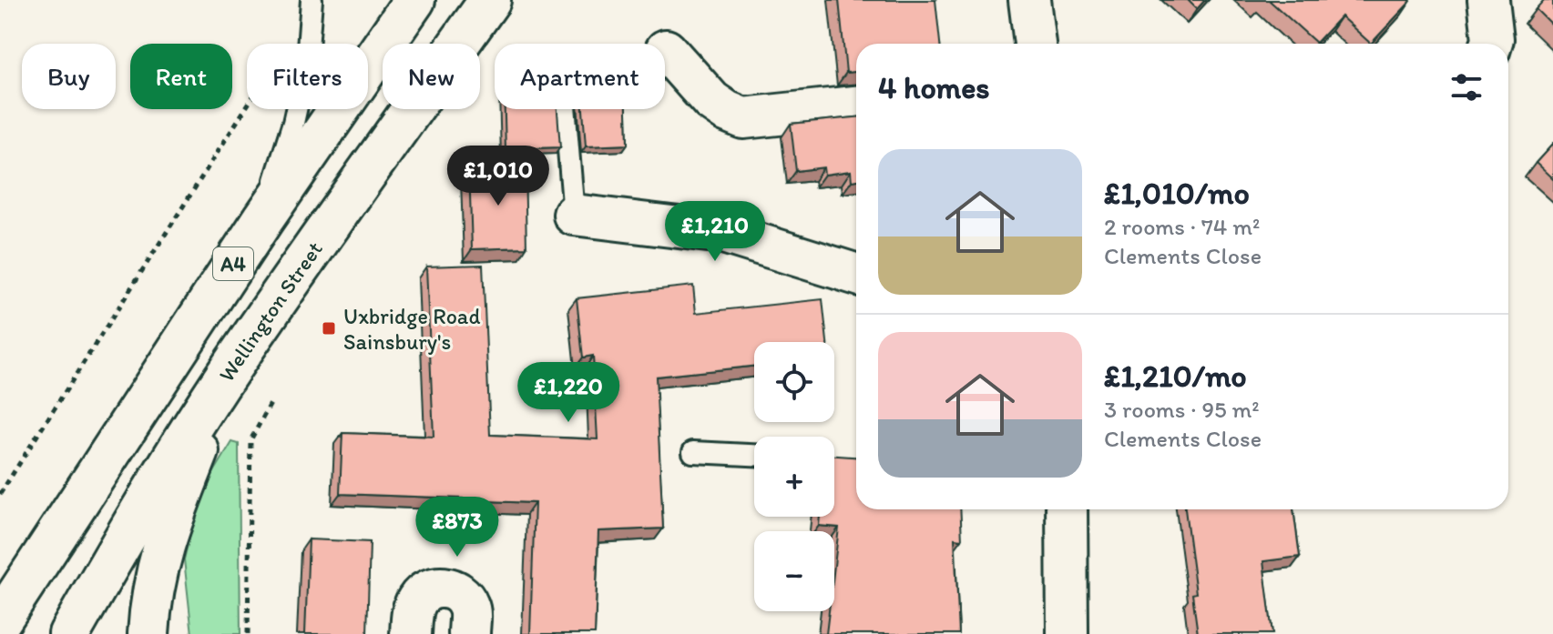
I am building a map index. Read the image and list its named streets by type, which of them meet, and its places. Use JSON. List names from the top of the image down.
{
  "streets": {
    "main road": ["A4", "Wellington Street"]
  },
  "crossings": [
    ["A4", "Wellington Street"]
  ],
  "places": {
    "transit": ["Uxbridge Road Sainsbury's"]
  },
  "page": {
    "chip": [
      "Buy",
      "Rent",
      "Filters",
      "New",
      "Apartment"
    ],
    "heading": "4 homes",
    "list": [
      {
        "name": "£1,010/mo",
        "note": "2 rooms · 74 m² · Clements Close"
      },
      {
        "name": "£1,210/mo",
        "note": "3 rooms · 95 m² · Clements Close"
      }
    ],
    "price": [
      "£1,010",
      "£1,210",
      "£1,220",
      "£873"
    ],
    "map_buttons": ["+", "−"]
  }
}
